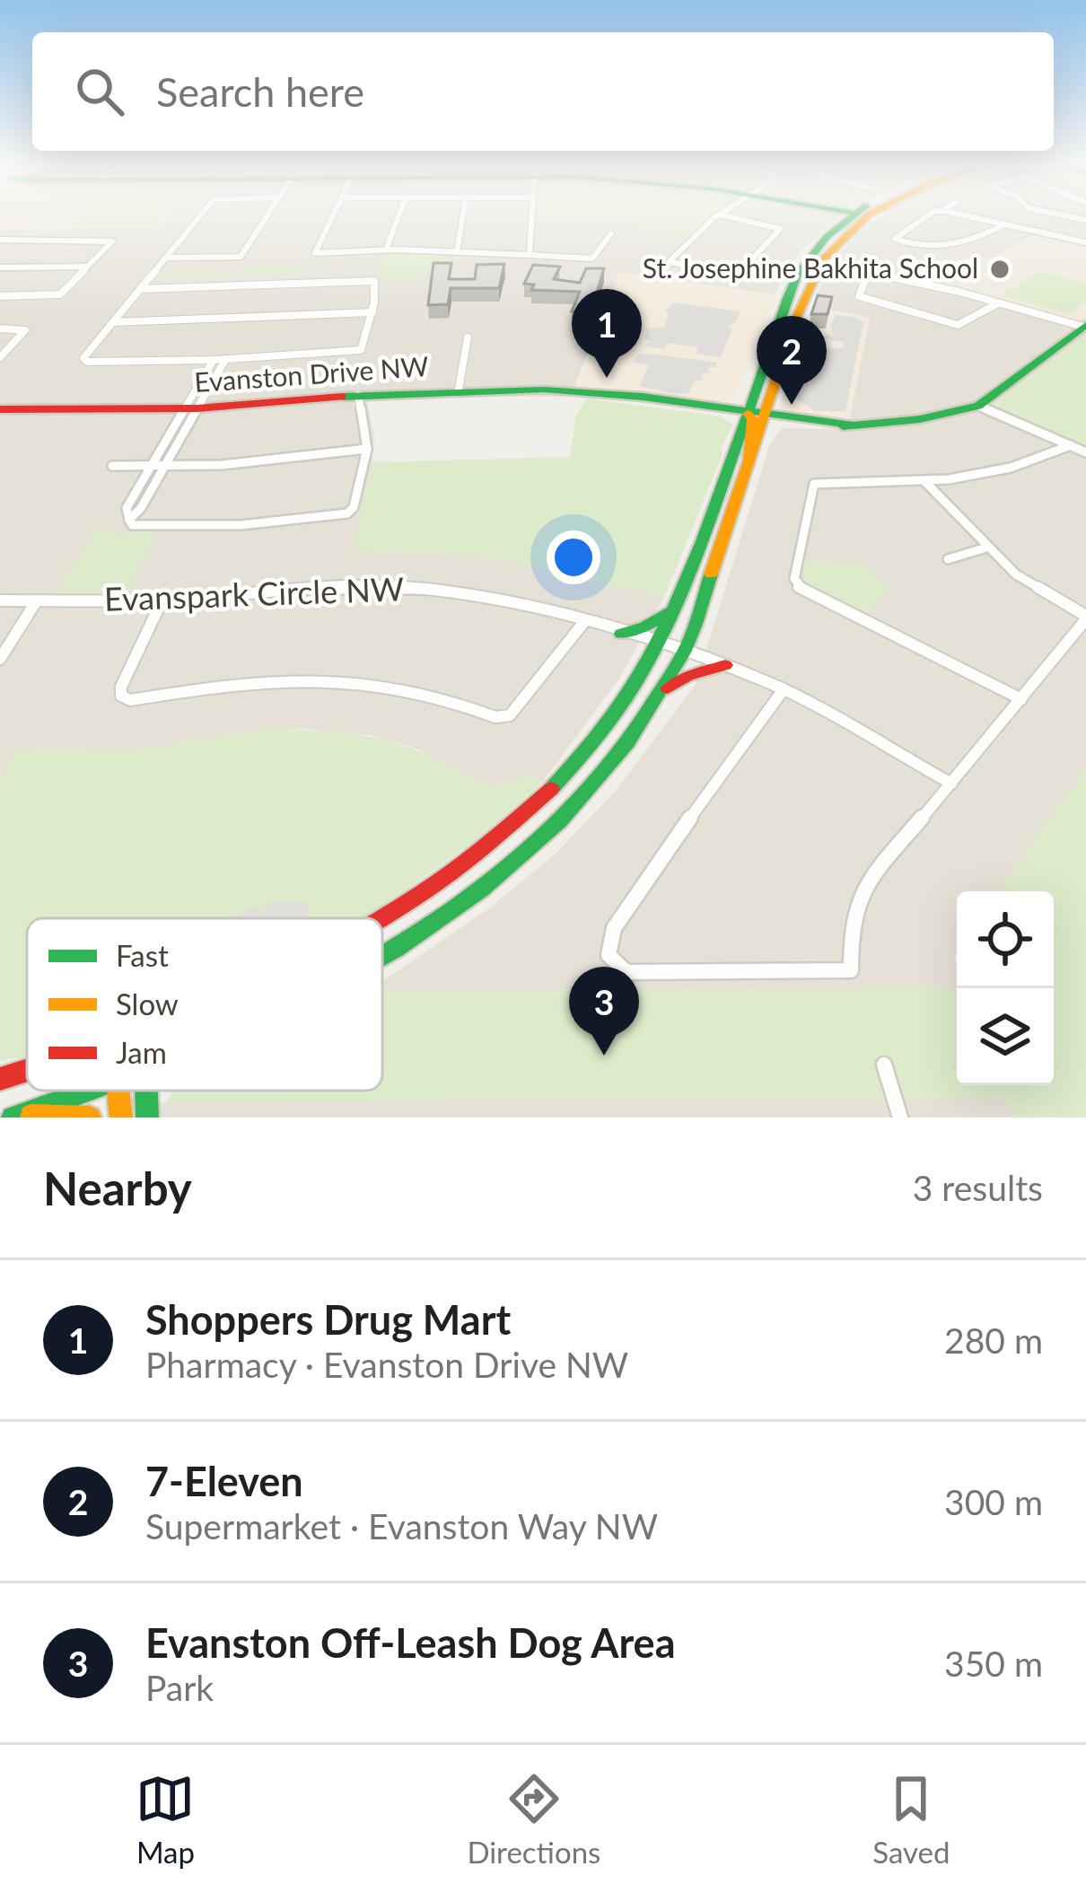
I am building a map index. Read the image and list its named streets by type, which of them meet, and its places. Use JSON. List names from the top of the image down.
{
  "streets": {
    "main road": ["Evanston Drive NW"],
    "street": ["Evanspark Circle NW"]
  },
  "places": ["St. Josephine Bakhita School"],
  "legend": ["Fast", "Slow", "Jam"],
  "page": {
    "search": "Search here",
    "pins": ["1", "2", "3"],
    "heading": ["Nearby", "3 results"],
    "list": [
      {
        "mark": "1",
        "name": "Shoppers Drug Mart",
        "note": "Pharmacy · Evanston Drive NW",
        "value": "280 m"
      },
      {
        "mark": "2",
        "name": "7-Eleven",
        "note": "Supermarket · Evanston Way NW",
        "value": "300 m"
      },
      {
        "mark": "3",
        "name": "Evanston Off-Leash Dog Area",
        "note": "Park",
        "value": "350 m"
      }
    ],
    "nav": ["Map", "Directions", "Saved"]
  }
}
